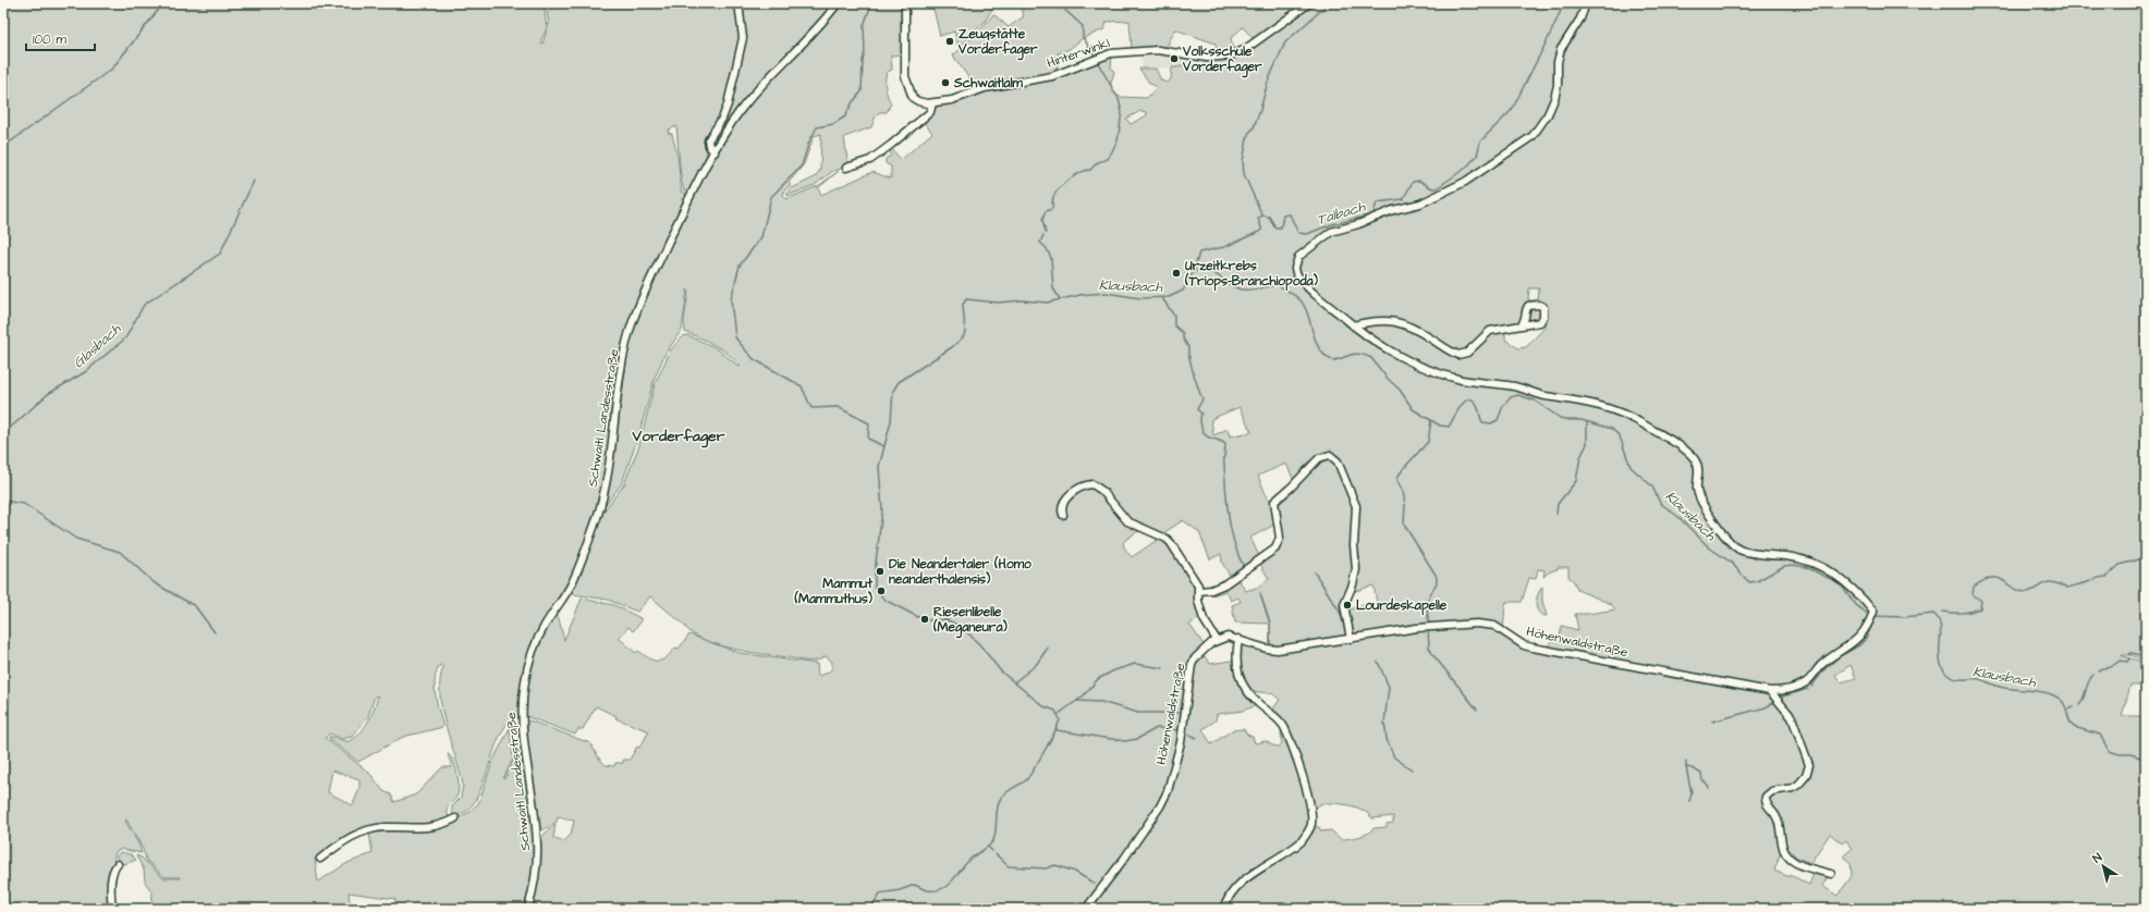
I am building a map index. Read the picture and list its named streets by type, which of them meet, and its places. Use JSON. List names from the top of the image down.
{
  "streets": {
    "street": ["Hinterwinkl", "Schwaitl Landesstraße", "Höhenwaldstraße"]
  },
  "districts": ["Vorderfager"],
  "water": ["Talbach", "Klausbach", "Glasbach"],
  "places": [
    "Zeugstätte Vorderfager",
    "Volksschule Vorderfager",
    "Schwaitlalm",
    "Urzeitkrebs (Triops-Branchiopoda)",
    "Die Neandertaler (Homo neanderthalensis)",
    "Mammut (Mammuthus)",
    "Lourdeskapelle",
    "Riesenlibelle (Meganeura)"
  ],
  "scale_bar": "100 m",
  "north": "top left"
}
